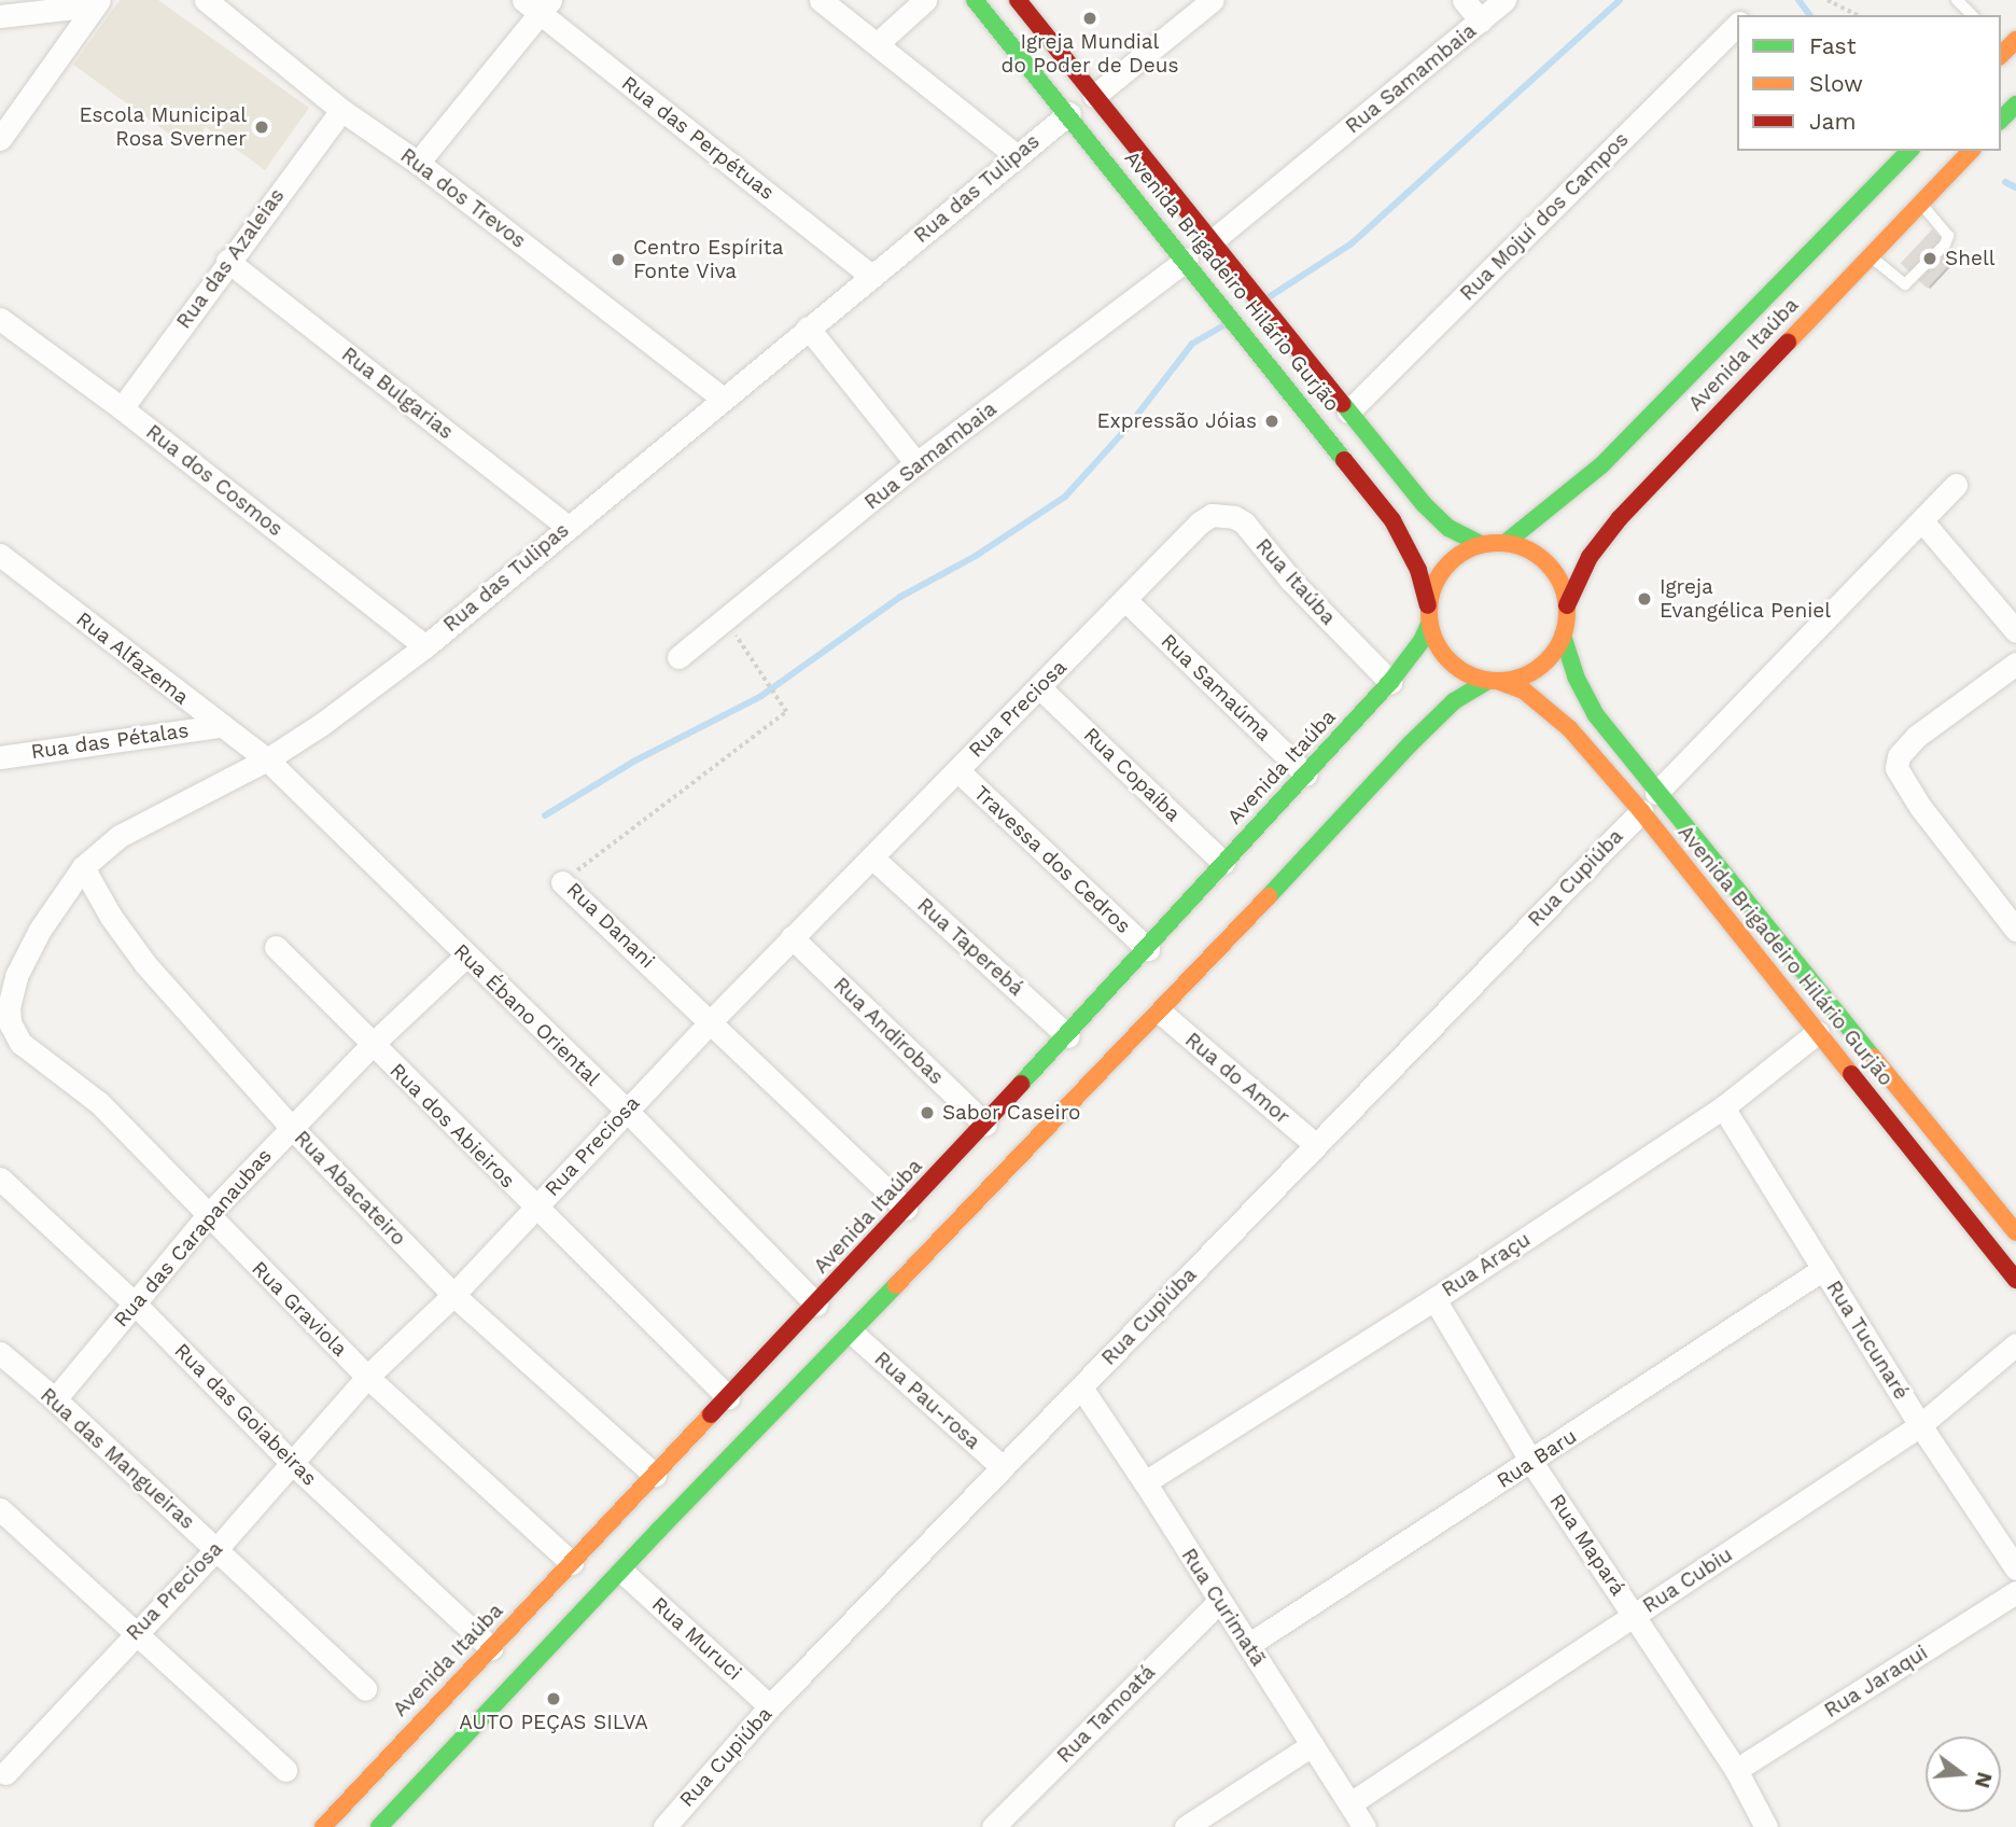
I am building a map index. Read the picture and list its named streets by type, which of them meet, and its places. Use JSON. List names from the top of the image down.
{
  "streets": {
    "street": [
      "Rua Samambaia",
      "Rua das Perpétuas",
      "Rua das Tulipas",
      "Rua dos Trevos",
      "Rua Mojuí dos Campos",
      "Rua das Azaleias",
      "Avenida Brigadeiro Hilário Gurjão",
      "Avenida Itaúba",
      "Rua Bulgarias",
      "Rua dos Cosmos",
      "Rua Itaúba",
      "Rua Alfazema",
      "Rua Samaúma",
      "Rua Preciosa",
      "Rua das Pétalas",
      "Rua Copaíba",
      "Travessa dos Cedros",
      "Rua Cupiúba",
      "Rua Danani",
      "Rua Taperebá",
      "Rua Ébano Oriental",
      "Rua Andirobas",
      "Rua do Amor",
      "Rua dos Abieiros",
      "Rua Abacateiro",
      "Rua das Carapanaubas",
      "Rua Araçu",
      "Rua Graviola",
      "Rua Tucunaré",
      "Rua Pau-rosa",
      "Rua das Goiabeiras",
      "Rua das Mangueiras",
      "Rua Baru",
      "Rua Mapará",
      "Rua Cubiu",
      "Rua Curimatã",
      "Rua Muruci",
      "Rua Jaraqui",
      "Rua Tamoatá"
    ]
  },
  "crossings": [
    ["Rua Samambaia", "Avenida Brigadeiro Hilário Gurjão"],
    ["Rua Samambaia", "Rua Danani"],
    ["Rua das Perpétuas", "Rua das Tulipas"],
    ["Rua das Tulipas", "Rua dos Trevos"],
    ["Rua das Tulipas", "Avenida Brigadeiro Hilário Gurjão"],
    ["Rua das Tulipas", "Rua Bulgarias"],
    ["Rua das Tulipas", "Rua dos Cosmos"],
    ["Rua das Tulipas", "Rua Alfazema"],
    ["Rua das Tulipas", "Rua Ébano Oriental"],
    ["Rua das Tulipas", "Rua Abacateiro"],
    ["Rua das Tulipas", "Rua Graviola"],
    ["Rua dos Trevos", "Rua das Azaleias"],
    ["Rua Mojuí dos Campos", "Avenida Brigadeiro Hilário Gurjão"],
    ["Rua das Azaleias", "Rua Bulgarias"],
    ["Rua das Azaleias", "Rua dos Cosmos"],
    ["Avenida Brigadeiro Hilário Gurjão", "Avenida Itaúba"],
    ["Avenida Brigadeiro Hilário Gurjão", "Rua Cupiúba"],
    ["Avenida Brigadeiro Hilário Gurjão", "Rua Araçu"],
    ["Avenida Itaúba", "Rua Itaúba"],
    ["Avenida Itaúba", "Rua Samaúma"],
    ["Avenida Itaúba", "Rua Copaíba"],
    ["Avenida Itaúba", "Travessa dos Cedros"],
    ["Avenida Itaúba", "Rua Danani"],
    ["Avenida Itaúba", "Rua Taperebá"],
    ["Avenida Itaúba", "Rua Ébano Oriental"],
    ["Avenida Itaúba", "Rua Andirobas"],
    ["Avenida Itaúba", "Rua do Amor"],
    ["Avenida Itaúba", "Rua dos Abieiros"],
    ["Avenida Itaúba", "Rua Abacateiro"],
    ["Avenida Itaúba", "Rua Graviola"],
    ["Avenida Itaúba", "Rua Pau-rosa"],
    ["Avenida Itaúba", "Rua das Goiabeiras"],
    ["Avenida Itaúba", "Rua Muruci"],
    ["Rua Itaúba", "Rua Preciosa"],
    ["Rua Alfazema", "Rua das Pétalas"],
    ["Rua Alfazema", "Rua Ébano Oriental"],
    ["Rua Samaúma", "Rua Preciosa"],
    ["Rua Preciosa", "Rua Copaíba"],
    ["Rua Preciosa", "Travessa dos Cedros"],
    ["Rua Preciosa", "Rua Danani"],
    ["Rua Preciosa", "Rua Taperebá"],
    ["Rua Preciosa", "Rua Ébano Oriental"],
    ["Rua Preciosa", "Rua Andirobas"],
    ["Rua Preciosa", "Rua dos Abieiros"],
    ["Rua Preciosa", "Rua Abacateiro"],
    ["Rua Preciosa", "Rua Graviola"],
    ["Rua Preciosa", "Rua das Goiabeiras"],
    ["Rua Preciosa", "Rua das Mangueiras"],
    ["Rua Cupiúba", "Rua do Amor"],
    ["Rua Cupiúba", "Rua Pau-rosa"],
    ["Rua Cupiúba", "Rua Curimatã"],
    ["Rua Cupiúba", "Rua Muruci"],
    ["Rua Ébano Oriental", "Rua das Carapanaubas"],
    ["Rua dos Abieiros", "Rua das Carapanaubas"],
    ["Rua Abacateiro", "Rua das Carapanaubas"],
    ["Rua das Carapanaubas", "Rua Graviola"],
    ["Rua das Carapanaubas", "Rua das Goiabeiras"],
    ["Rua das Carapanaubas", "Rua das Mangueiras"],
    ["Rua Araçu", "Rua Tucunaré"],
    ["Rua Araçu", "Rua Mapará"],
    ["Rua Araçu", "Rua Curimatã"],
    ["Rua Tucunaré", "Rua Baru"],
    ["Rua Tucunaré", "Rua Cubiu"],
    ["Rua Baru", "Rua Mapará"],
    ["Rua Baru", "Rua Curimatã"],
    ["Rua Mapará", "Rua Cubiu"],
    ["Rua Mapará", "Rua Jaraqui"],
    ["Rua Cubiu", "Rua Curimatã"],
    ["Rua Curimatã", "Rua Tamoatá"]
  ],
  "places": [
    "Igreja Mundial do Poder de Deus",
    "Escola Municipal Rosa Sverner",
    "Shell",
    "Centro Espírita Fonte Viva",
    "Expressão Jóias",
    "Igreja Evangélica Peniel",
    "Sabor Caseiro",
    "AUTO PEÇAS SILVA"
  ],
  "legend": ["Fast", "Slow", "Jam"],
  "north": "right"
}
